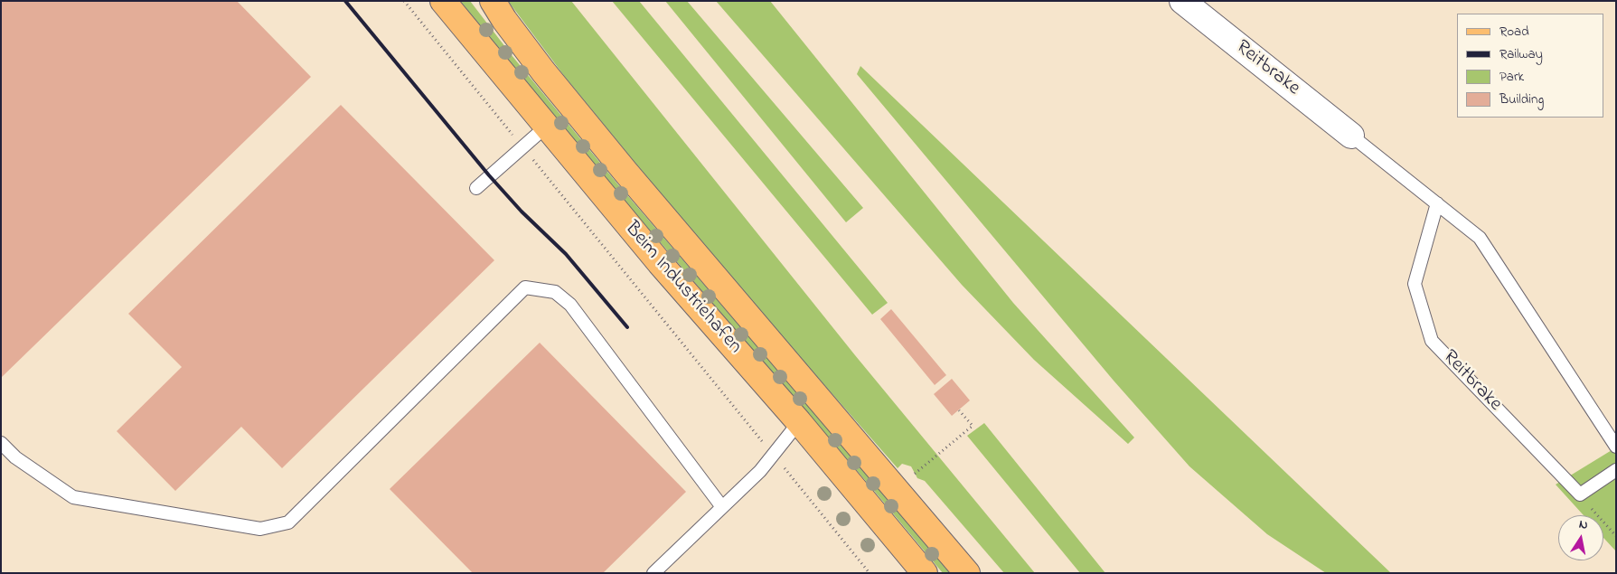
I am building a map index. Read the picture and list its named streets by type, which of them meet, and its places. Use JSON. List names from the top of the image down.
{
  "streets": {
    "main road": ["Beim Industriehafen"],
    "street": ["Reitbrake"]
  },
  "legend": [
    "Road",
    "Railway",
    "Park",
    "Building"
  ],
  "north": "top"
}
